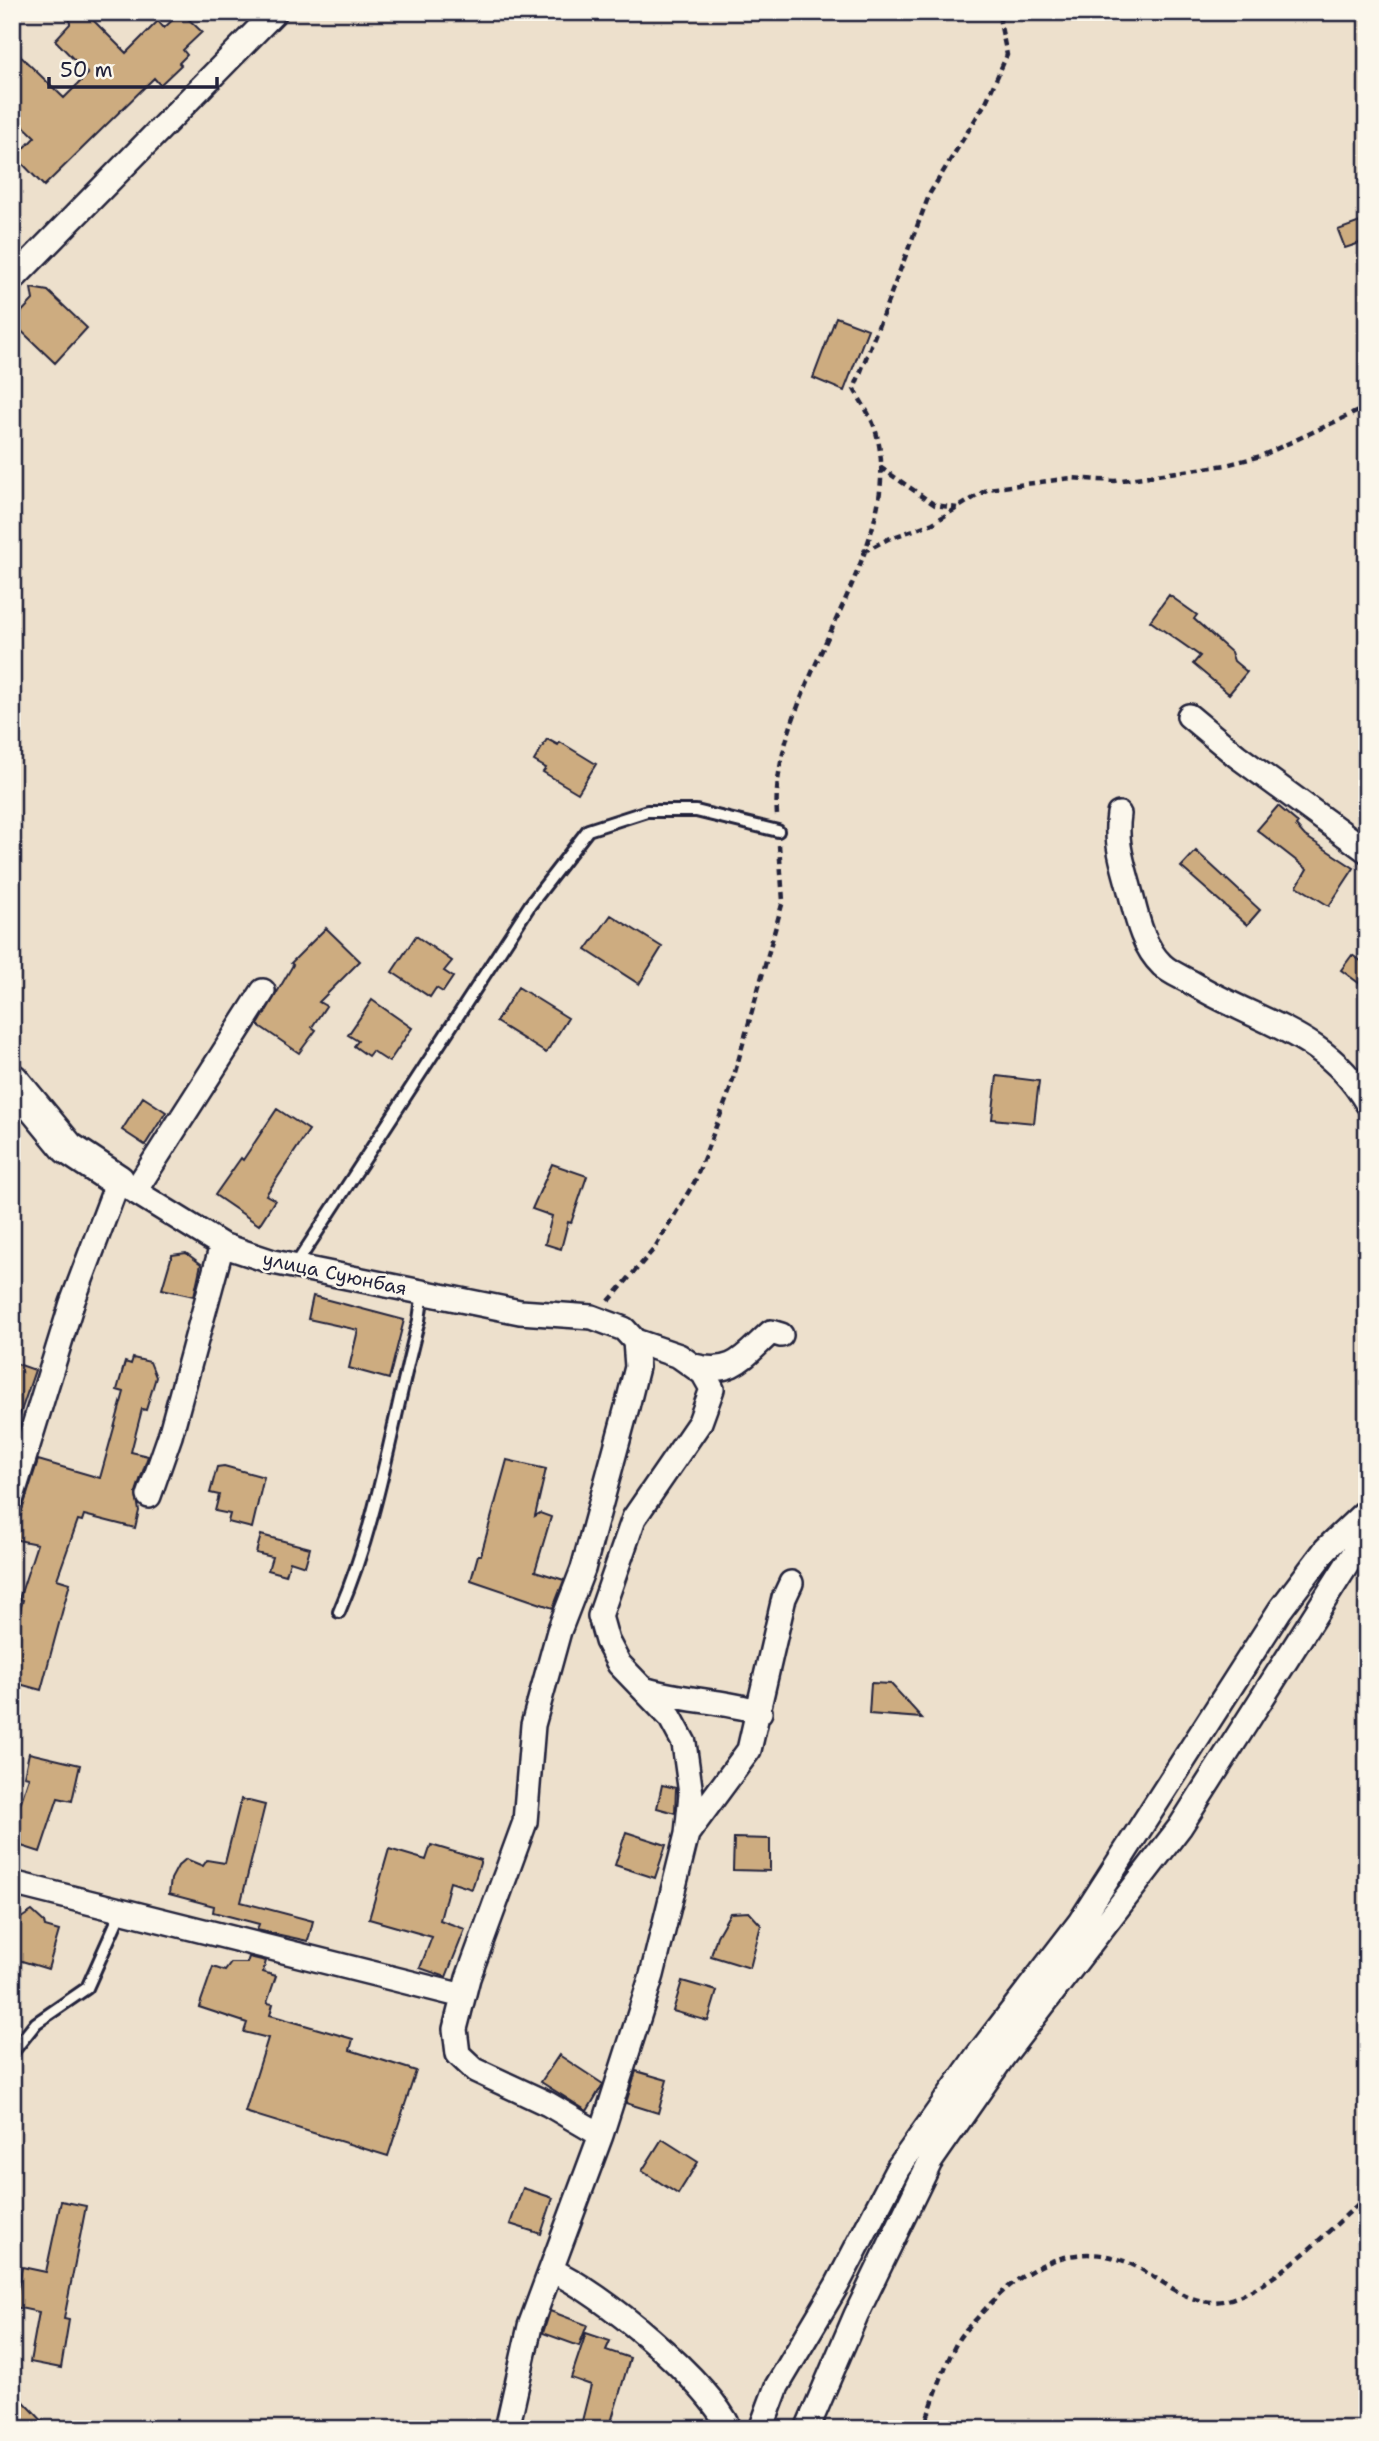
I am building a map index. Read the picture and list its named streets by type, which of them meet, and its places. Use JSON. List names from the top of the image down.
{
  "streets": {
    "street": ["улица Суюнбая"]
  },
  "scale_bar": "50 m"
}
